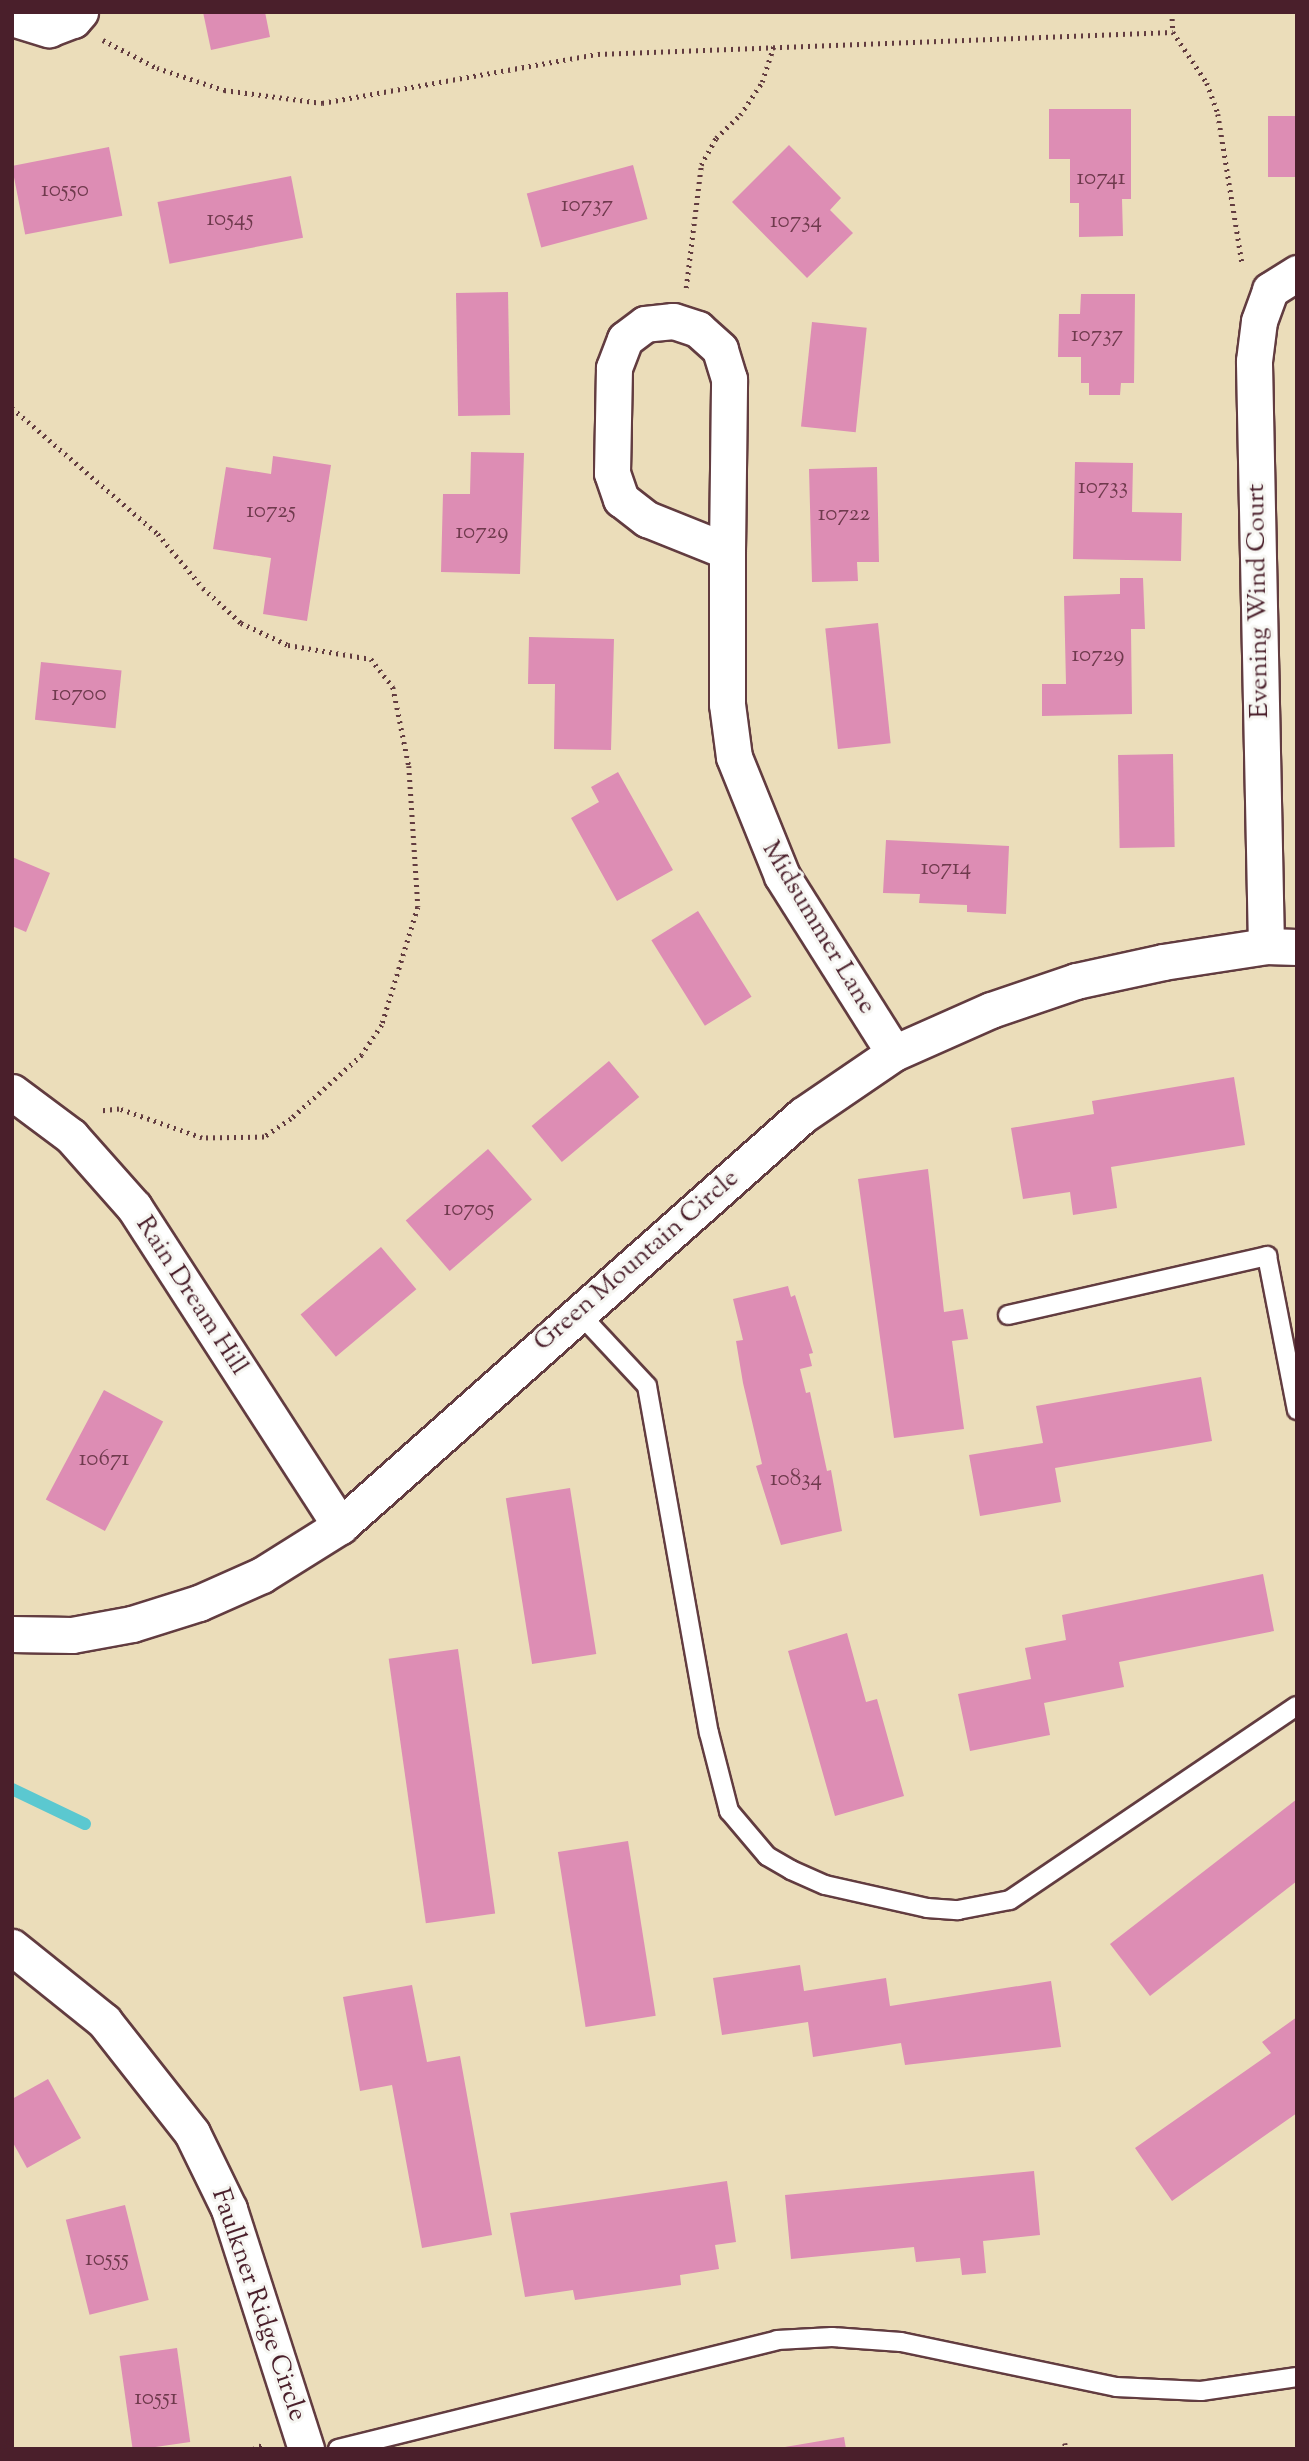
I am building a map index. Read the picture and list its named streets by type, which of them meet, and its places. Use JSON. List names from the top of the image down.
{
  "streets": {
    "street": [
      "Evening Wind Court",
      "Midsummer Lane",
      "Green Mountain Circle",
      "Rain Dream Hill",
      "Faulkner Ridge Circle"
    ]
  },
  "crossings": [
    ["Evening Wind Court", "Green Mountain Circle"],
    ["Midsummer Lane", "Green Mountain Circle"],
    ["Green Mountain Circle", "Rain Dream Hill"]
  ],
  "house_numbers": [
    "10741",
    "10550",
    "10737",
    "10545",
    "10734",
    "10737",
    "10733",
    "10725",
    "10722",
    "10729",
    "10729",
    "10700",
    "10714",
    "10705",
    "10671",
    "10834",
    "10555",
    "10551"
  ]
}
